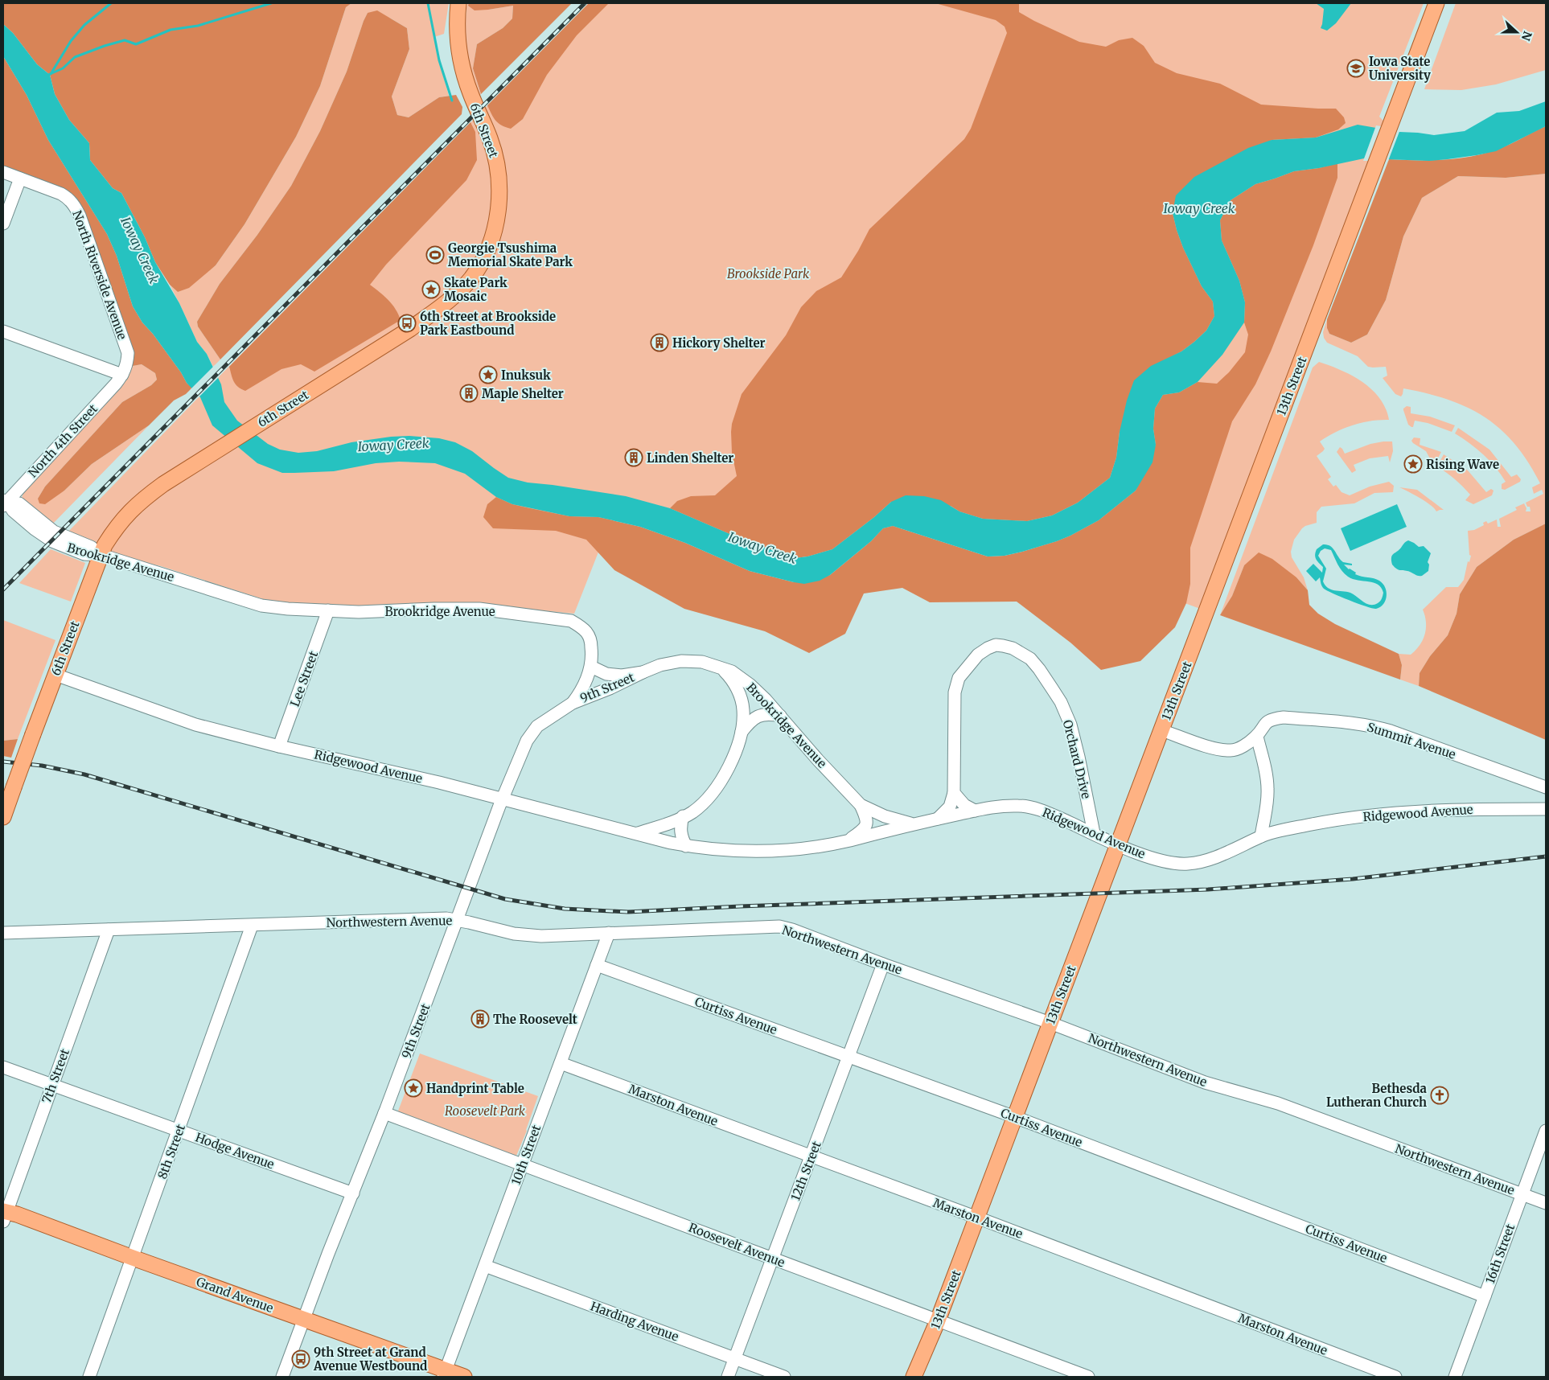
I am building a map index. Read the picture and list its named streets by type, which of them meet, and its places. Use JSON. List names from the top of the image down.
{
  "streets": {
    "main road": ["6th Street", "13th Street", "Grand Avenue"],
    "street": [
      "North Riverside Avenue",
      "North 4th Street",
      "Brookridge Avenue",
      "Lee Street",
      "9th Street",
      "Summit Avenue",
      "Orchard Drive",
      "Ridgewood Avenue",
      "Northwestern Avenue",
      "Curtiss Avenue",
      "7th Street",
      "Marston Avenue",
      "Hodge Avenue",
      "8th Street",
      "10th Street",
      "12th Street",
      "Roosevelt Avenue",
      "16th Street",
      "Harding Avenue"
    ]
  },
  "crossings": [
    ["6th Street", "Brookridge Avenue"],
    ["6th Street", "Ridgewood Avenue"],
    ["North Riverside Avenue", "North 4th Street"],
    ["13th Street", "Ridgewood Avenue"],
    ["13th Street", "Northwestern Avenue"],
    ["13th Street", "Curtiss Avenue"],
    ["13th Street", "Marston Avenue"],
    ["13th Street", "Roosevelt Avenue"],
    ["North 4th Street", "Brookridge Avenue"],
    ["Brookridge Avenue", "Lee Street"],
    ["Brookridge Avenue", "9th Street"],
    ["Brookridge Avenue", "Ridgewood Avenue"],
    ["Lee Street", "Ridgewood Avenue"],
    ["9th Street", "Ridgewood Avenue"],
    ["9th Street", "Northwestern Avenue"],
    ["9th Street", "Hodge Avenue"],
    ["9th Street", "Roosevelt Avenue"],
    ["9th Street", "Grand Avenue"],
    ["Orchard Drive", "Ridgewood Avenue"],
    ["Northwestern Avenue", "7th Street"],
    ["Northwestern Avenue", "8th Street"],
    ["Northwestern Avenue", "10th Street"],
    ["Northwestern Avenue", "12th Street"],
    ["Northwestern Avenue", "16th Street"],
    ["Curtiss Avenue", "10th Street"],
    ["Curtiss Avenue", "12th Street"],
    ["Curtiss Avenue", "16th Street"],
    ["7th Street", "Hodge Avenue"],
    ["7th Street", "Grand Avenue"],
    ["Marston Avenue", "10th Street"],
    ["Marston Avenue", "12th Street"],
    ["Hodge Avenue", "8th Street"],
    ["8th Street", "Grand Avenue"],
    ["10th Street", "Roosevelt Avenue"],
    ["10th Street", "Grand Avenue"],
    ["10th Street", "Harding Avenue"],
    ["12th Street", "Roosevelt Avenue"],
    ["12th Street", "Harding Avenue"]
  ],
  "water": ["Ioway Creek"],
  "parks": ["Brookside Park", "Roosevelt Park"],
  "places": {
    "school or university": ["Iowa State University"],
    "sports": ["Georgie Tsushima Memorial Skate Park"],
    "place": [
      "Skate Park Mosaic",
      "Inuksuk",
      "Rising Wave",
      "Handprint Table"
    ],
    "bus stop": ["6th Street at Brookside Park Eastbound", "9th Street at Grand Avenue Westbound"],
    "building": [
      "Hickory Shelter",
      "Maple Shelter",
      "Linden Shelter",
      "The Roosevelt"
    ],
    "church": ["Bethesda Lutheran Church"]
  },
  "north": "right"
}
